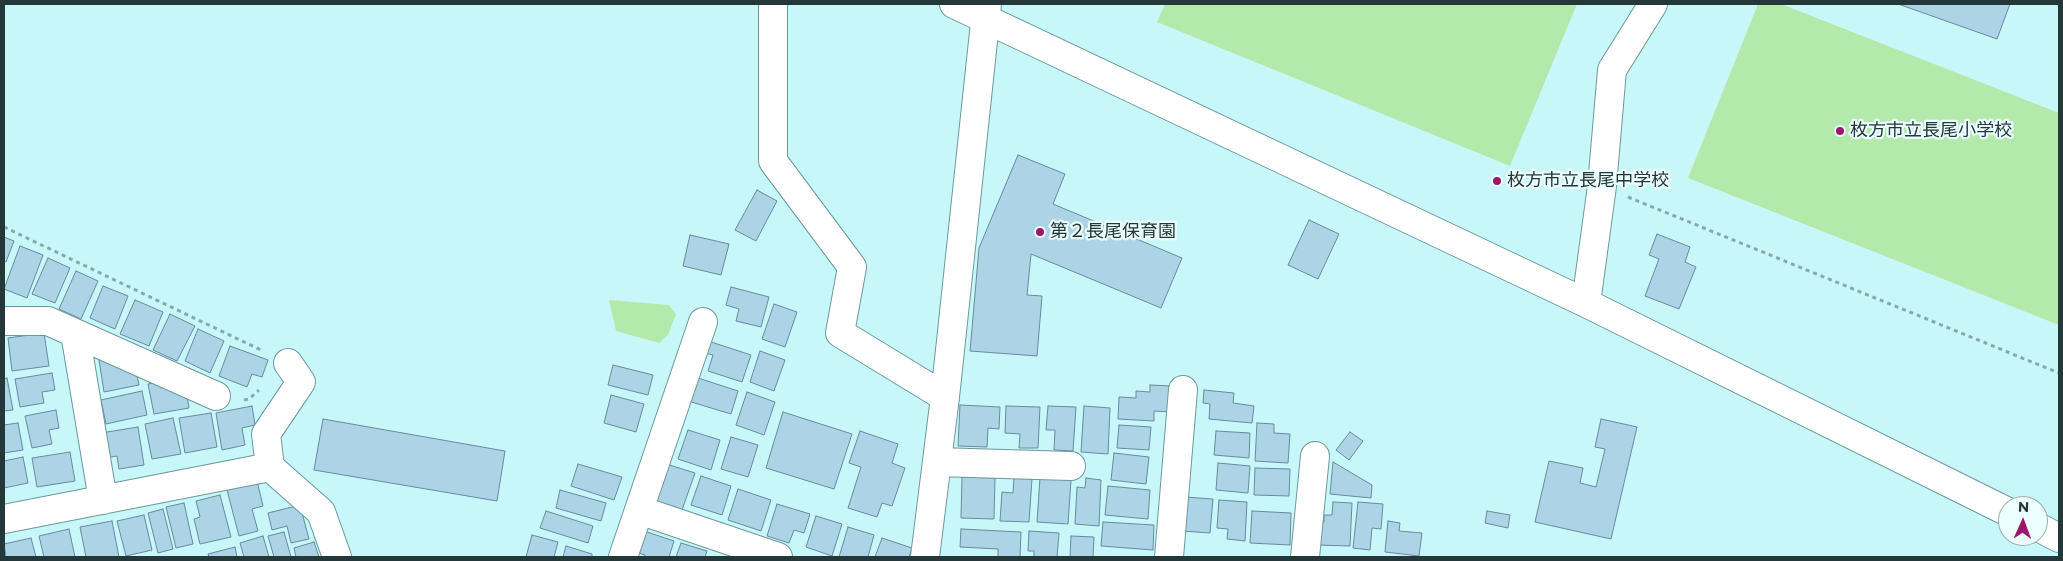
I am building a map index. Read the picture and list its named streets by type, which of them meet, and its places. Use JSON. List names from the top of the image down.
{
  "places": ["枚方市立長尾小学校", "枚方市立長尾中学校", "第２長尾保育園"],
  "north": "top"
}
